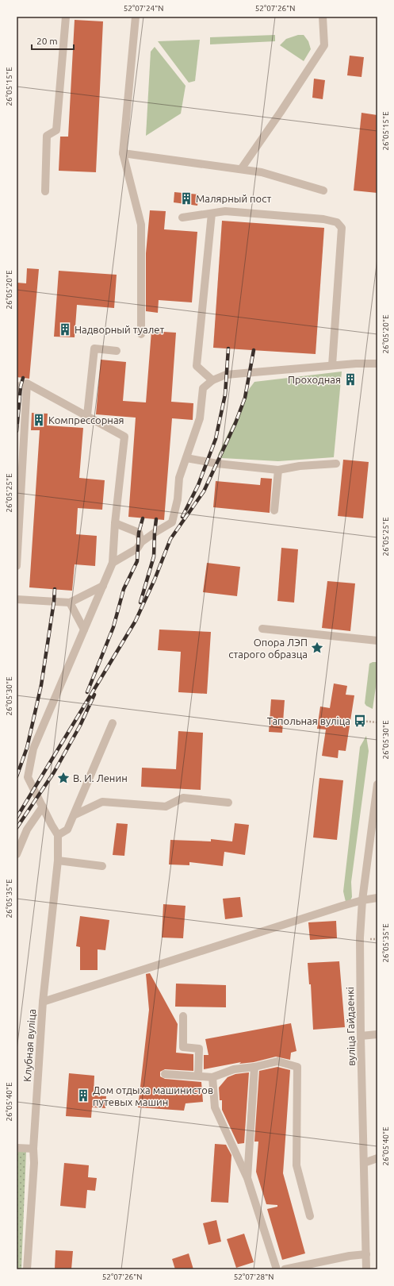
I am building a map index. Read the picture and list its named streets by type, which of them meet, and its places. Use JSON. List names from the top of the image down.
{
  "streets": {
    "street": ["вуліца Гайдаенкі", "Клубная вуліца"]
  },
  "places": {
    "building": [
      "Малярный пост",
      "Надворный туалет",
      "Проходная",
      "Компрессорная",
      "Дом отдыха машинистов путевых машин"
    ],
    "place": ["Опора ЛЭП старого образца", "В. И. Ленин"],
    "bus stop": ["Тапольная вуліца"]
  },
  "scale_bar": "20 m",
  "coordinates": [
    "52°07'24\"N",
    "52°07'26\"N",
    "26°05'15\"E",
    "26°05'20\"E",
    "26°05'25\"E",
    "26°05'30\"E",
    "26°05'35\"E",
    "26°05'40\"E",
    "52°07'28\"N"
  ]
}
